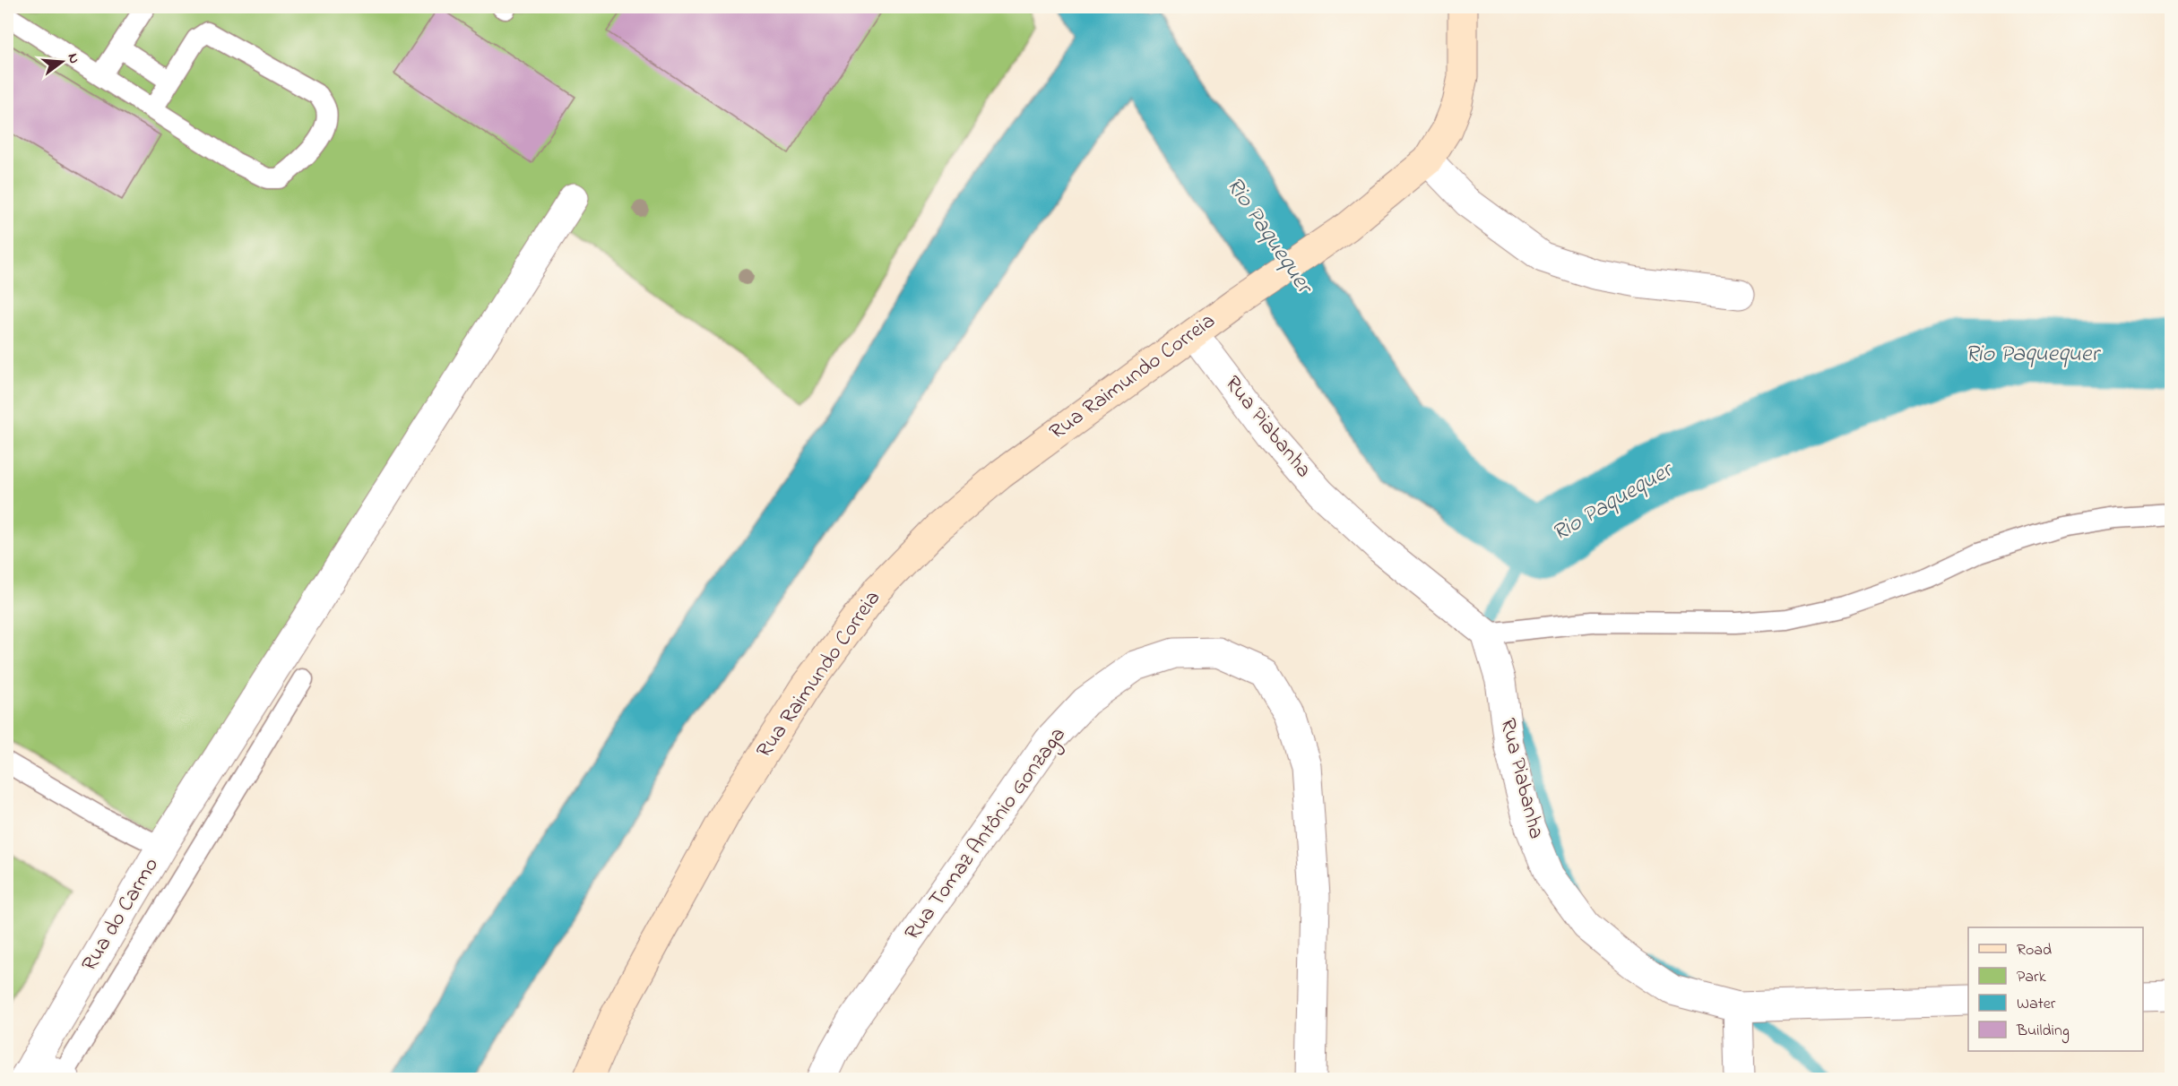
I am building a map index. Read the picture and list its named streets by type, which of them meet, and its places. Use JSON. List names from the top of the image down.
{
  "streets": {
    "street": [
      "Rua Raimundo Correia",
      "Rua Piabanha",
      "Rua Tomaz Antônio Gonzaga",
      "Rua do Carmo"
    ]
  },
  "crossings": [
    ["Rua Raimundo Correia", "Rua Piabanha"]
  ],
  "water": ["Rio Paquequer"],
  "legend": [
    "Road",
    "Park",
    "Water",
    "Building"
  ],
  "north": "right"
}
